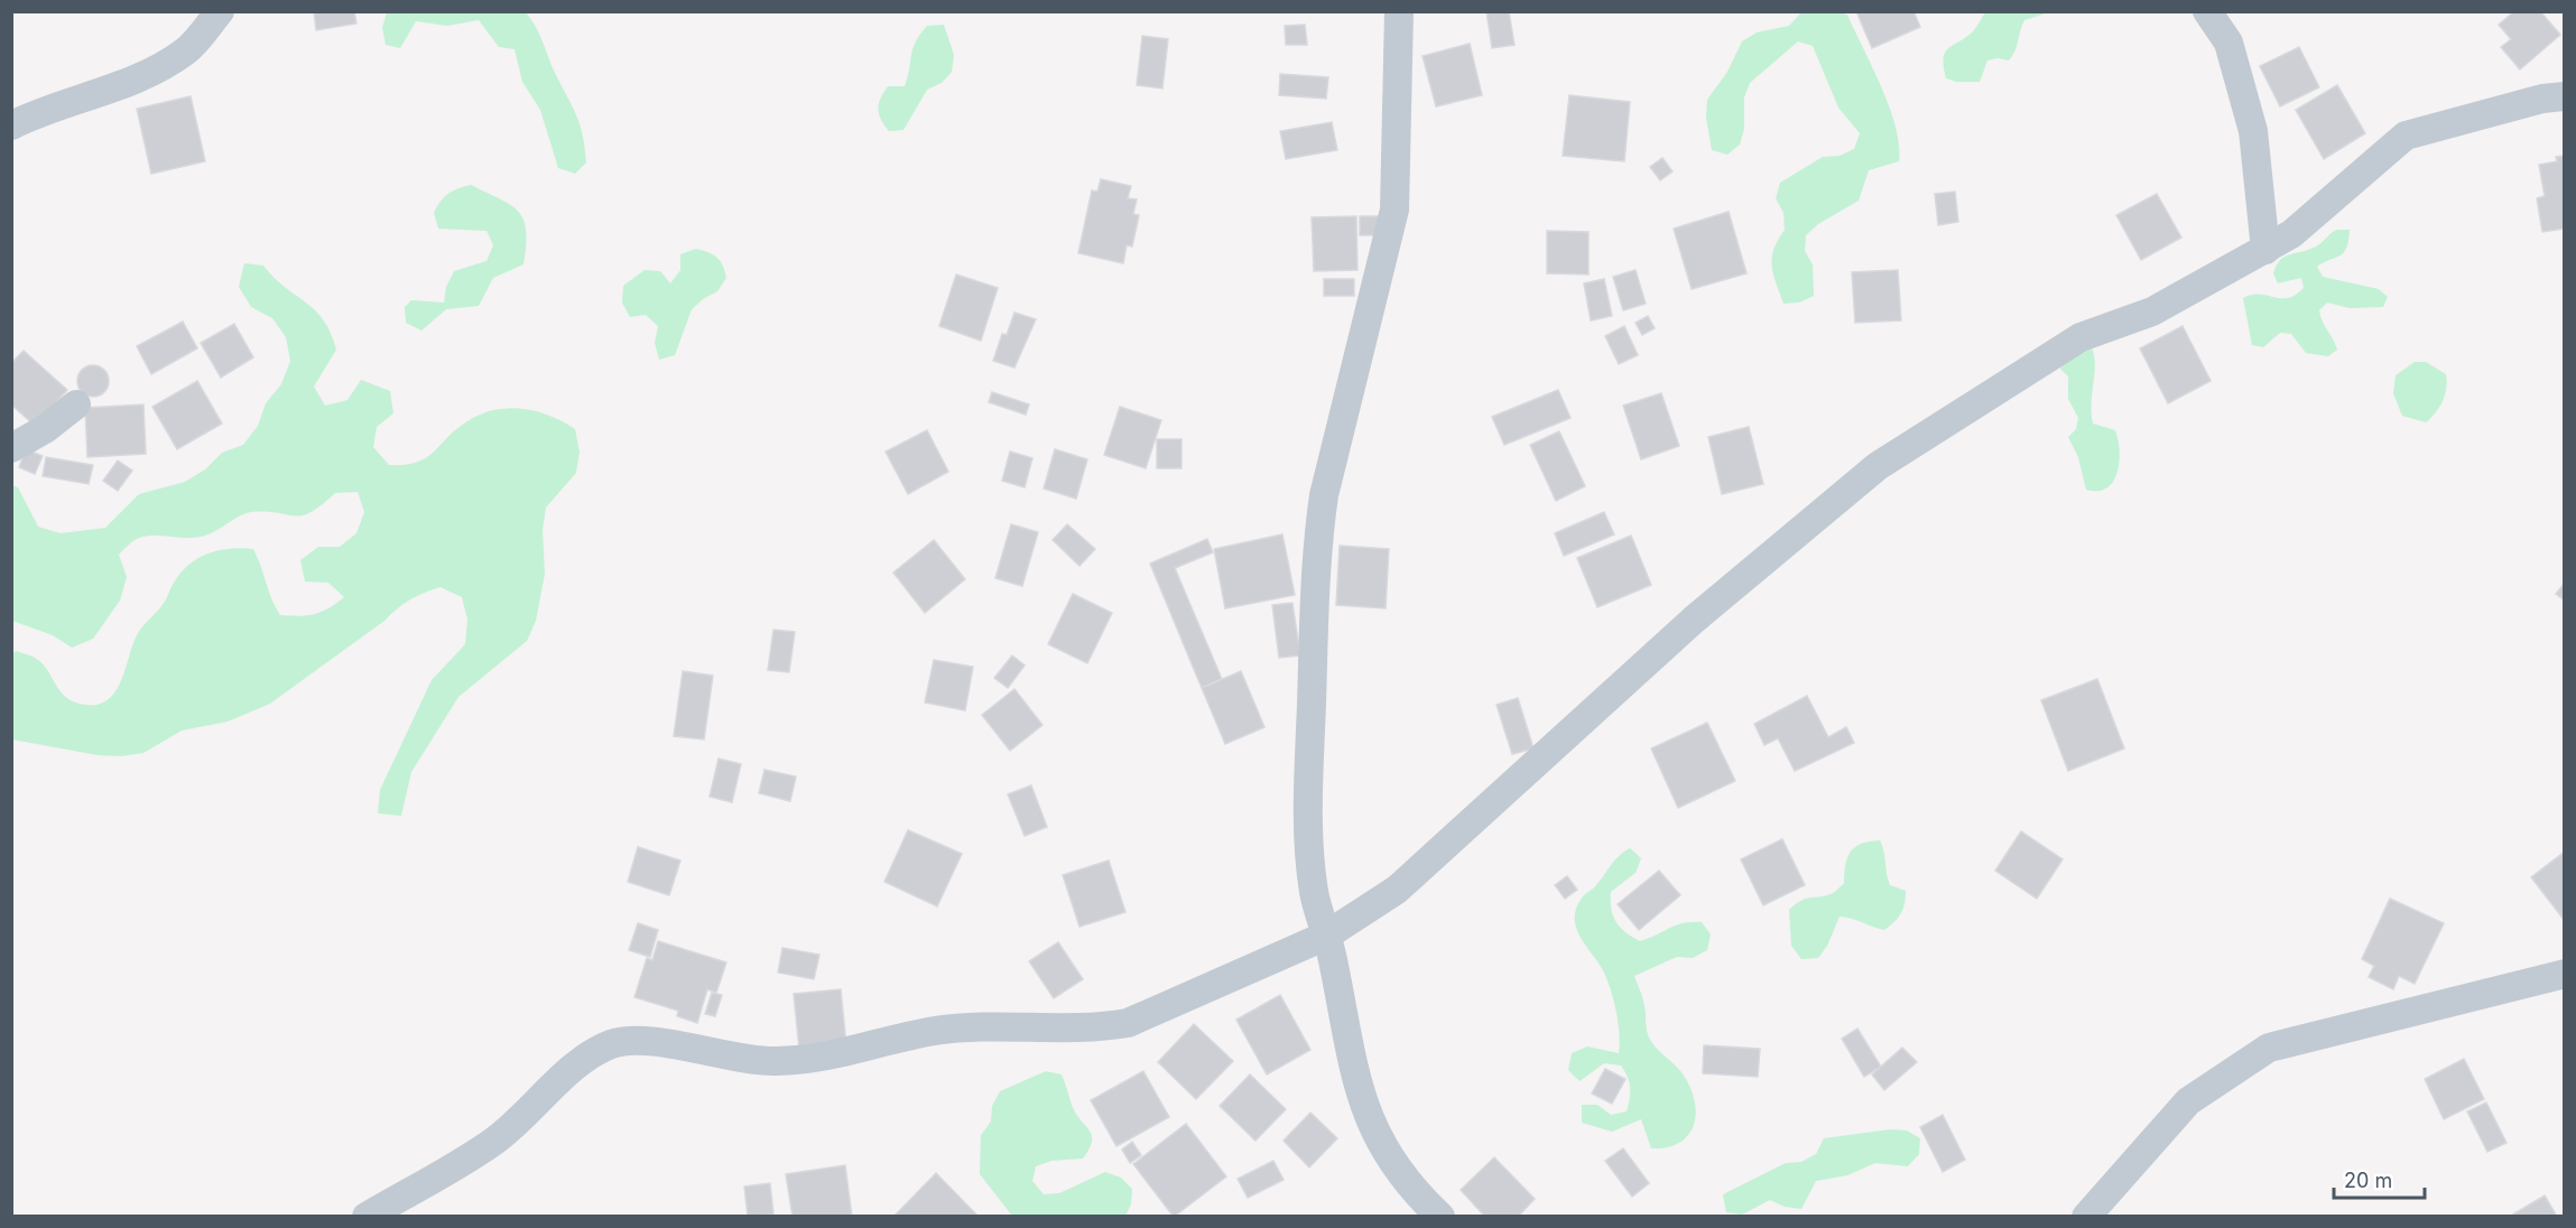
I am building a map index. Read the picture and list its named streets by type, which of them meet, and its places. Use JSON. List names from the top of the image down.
{
  "scale_bar": "20 m"
}
